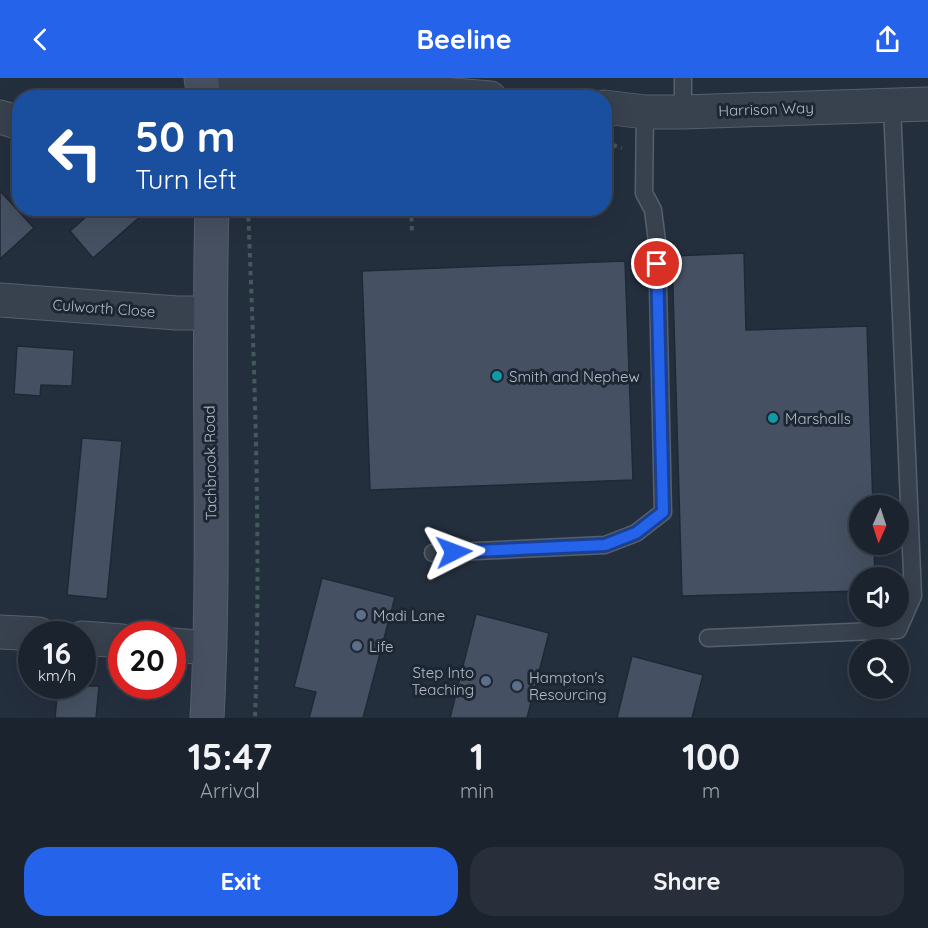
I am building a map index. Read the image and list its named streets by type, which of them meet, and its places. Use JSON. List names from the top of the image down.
{
  "streets": {
    "main road": ["Tachbrook Road"],
    "street": ["Harrison Way", "Culworth Close"]
  },
  "crossings": [
    ["Culworth Close", "Tachbrook Road"]
  ],
  "places": [
    "Smith and Nephew",
    "Marshalls",
    "Madi Lane",
    "Life",
    "Step Into Teaching",
    "Hampton's Resourcing"
  ],
  "north": "bottom",
  "page": {
    "header": "Beeline",
    "turn": ["50 m", "Turn left"],
    "speed": "16 km/h",
    "limit": "20",
    "eta": [
      "15:47",
      "Arrival",
      "1",
      "min",
      "100",
      "m"
    ],
    "buttons": ["Exit", "Share"]
  }
}
